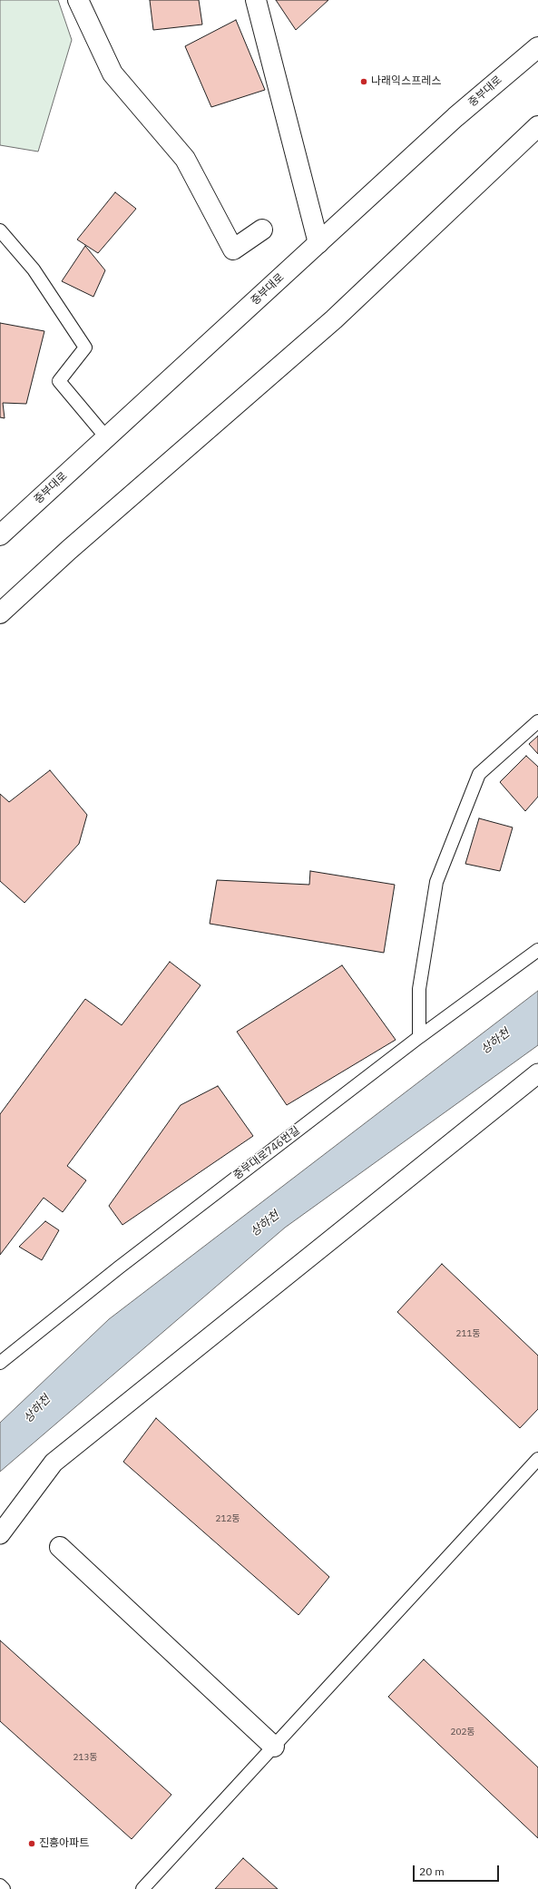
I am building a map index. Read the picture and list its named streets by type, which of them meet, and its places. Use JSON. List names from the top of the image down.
{
  "streets": {
    "main road": ["중부대로"],
    "lane": ["중부대로746번길"]
  },
  "water": ["상하천"],
  "places": ["나래익스프레스", "진흥아파트"],
  "house_numbers": [
    "211동",
    "212동",
    "202동",
    "213동"
  ],
  "scale_bar": "20 m"
}
